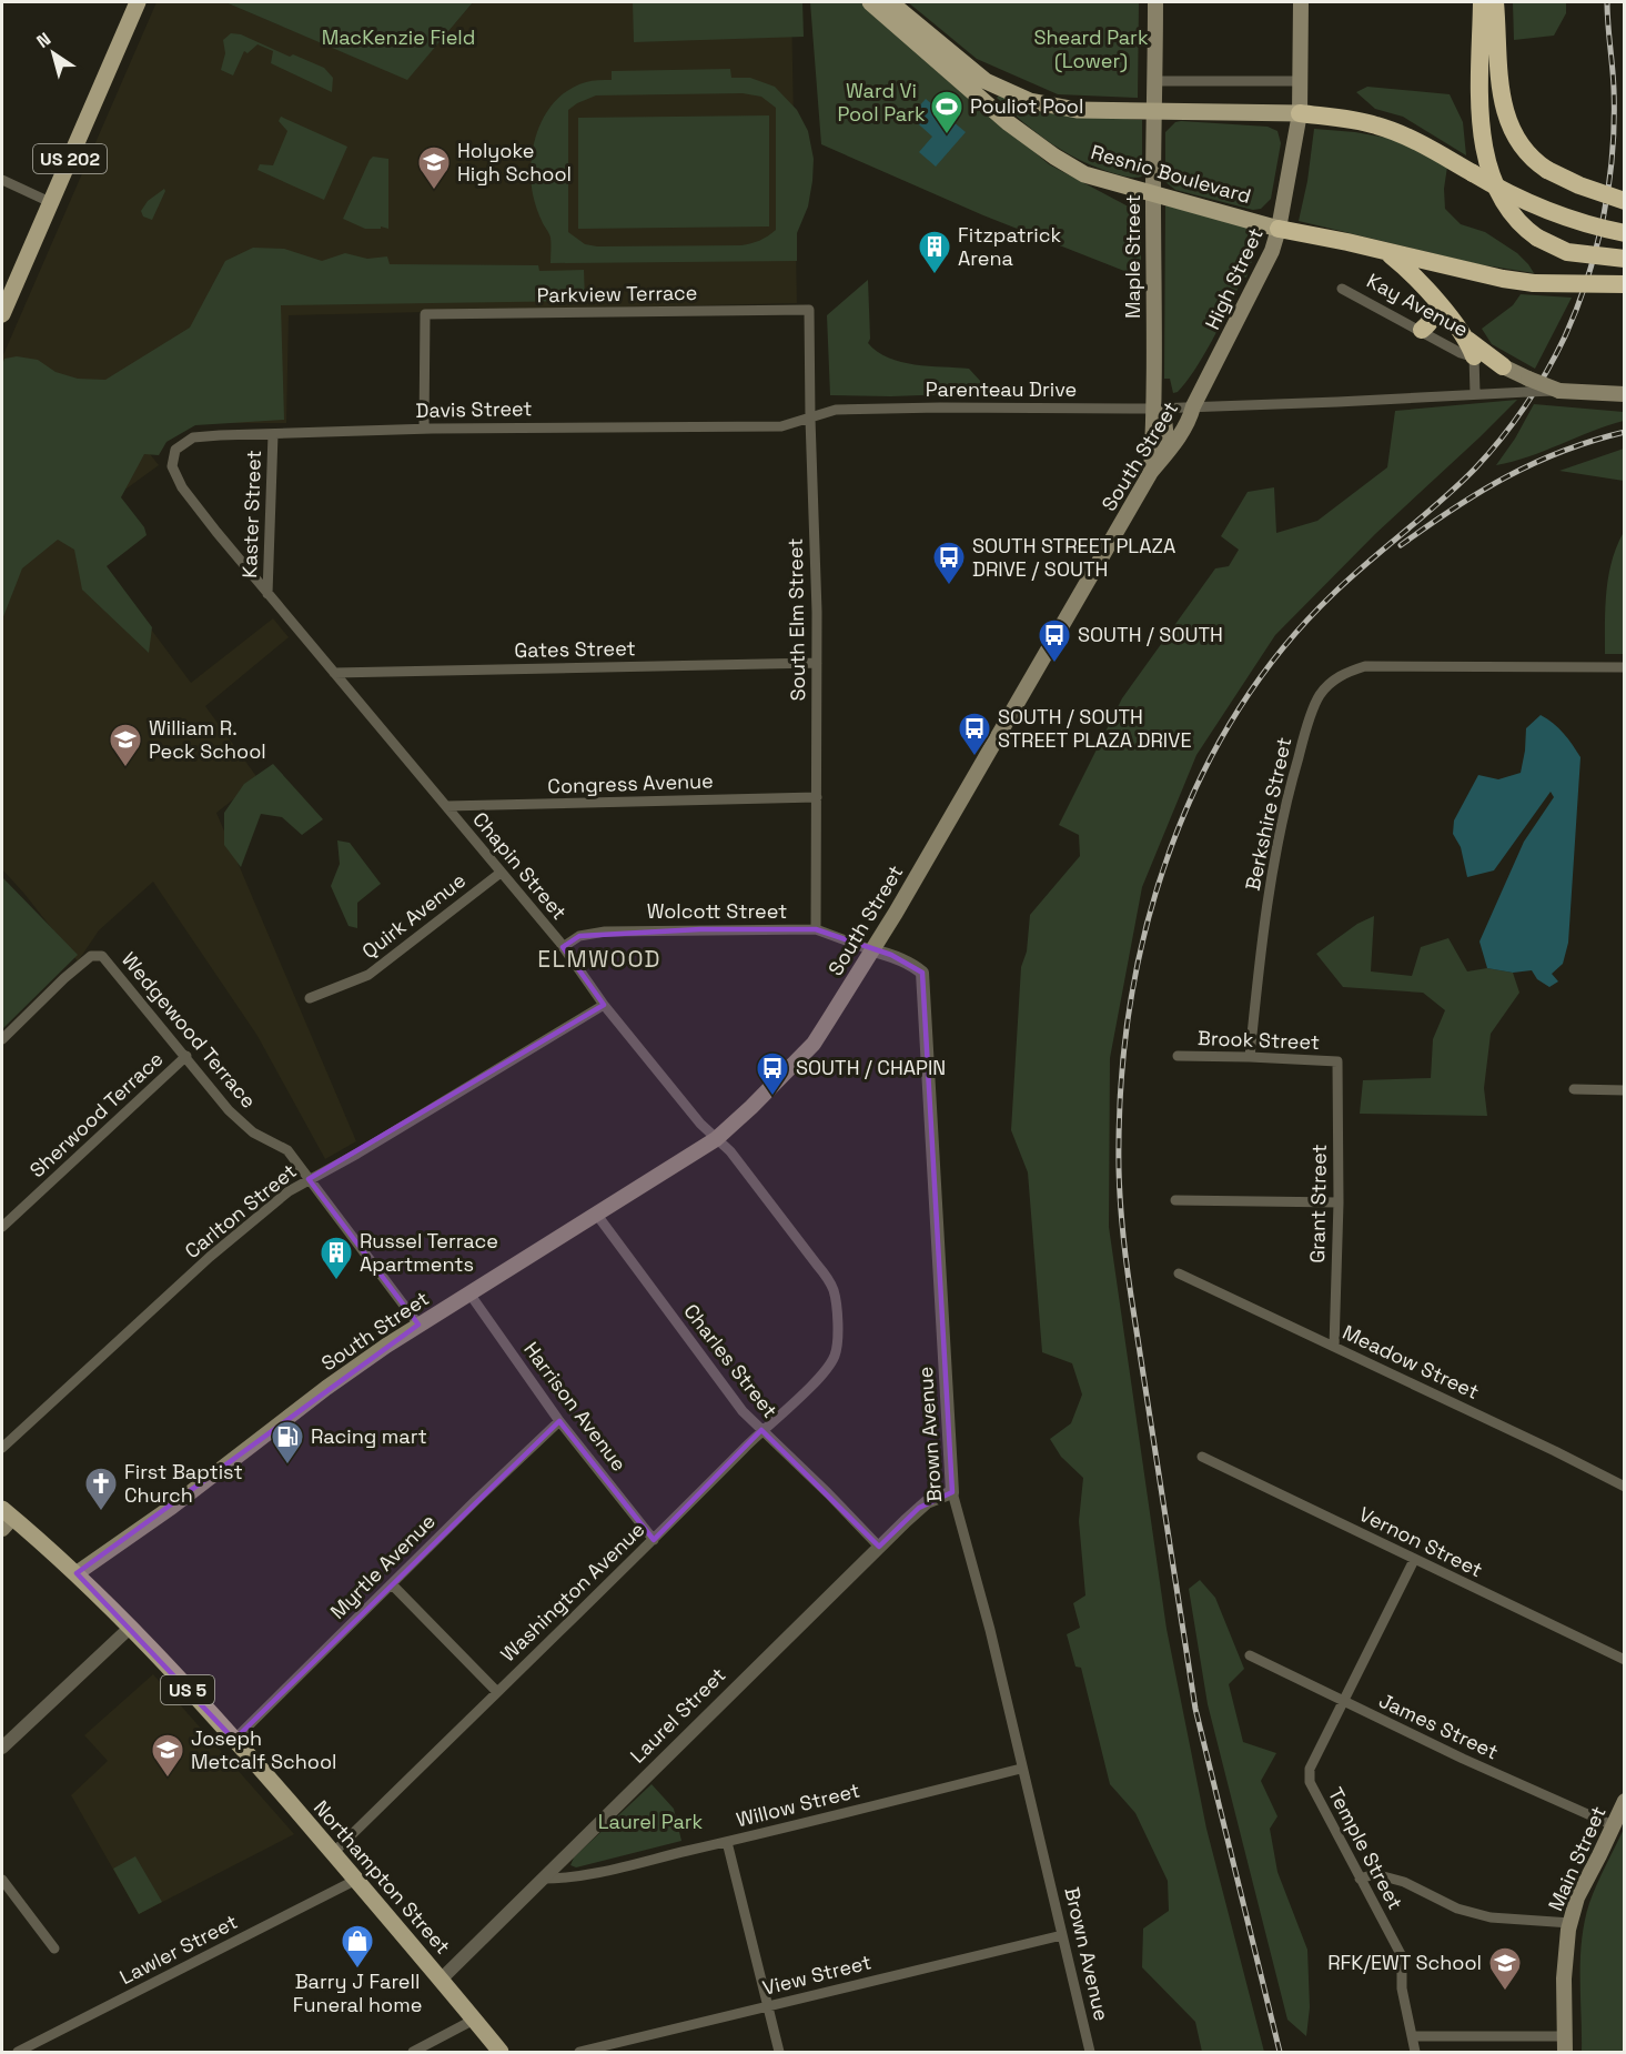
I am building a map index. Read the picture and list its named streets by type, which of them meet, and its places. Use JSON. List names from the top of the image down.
{
  "streets": {
    "main road": [
      "US 202",
      "Resnic Boulevard",
      "Maple Street",
      "High Street",
      "Kay Avenue",
      "South Street",
      "US 5",
      "Main Street",
      "Northampton Street"
    ],
    "street": [
      "Parkview Terrace",
      "Parenteau Drive",
      "Davis Street",
      "Kaster Street",
      "South Elm Street",
      "Gates Street",
      "Congress Avenue",
      "Berkshire Street",
      "Chapin Street",
      "Wolcott Street",
      "Quirk Avenue",
      "Wedgewood Terrace",
      "Brook Street",
      "Sherwood Terrace",
      "Grant Street",
      "Carlton Street",
      "Charles Street",
      "Meadow Street",
      "Harrison Avenue",
      "Brown Avenue",
      "Vernon Street",
      "Myrtle Avenue",
      "Washington Avenue",
      "Laurel Street",
      "James Street",
      "Willow Street",
      "Temple Street",
      "Lawler Street",
      "View Street"
    ]
  },
  "crossings": [
    ["Resnic Boulevard", "Maple Street"],
    ["Resnic Boulevard", "High Street"],
    ["Maple Street", "Parenteau Drive"],
    ["Maple Street", "South Street"],
    ["High Street", "Parenteau Drive"],
    ["High Street", "South Street"],
    ["Parkview Terrace", "Davis Street"],
    ["Parkview Terrace", "South Elm Street"],
    ["Kay Avenue", "South Street"],
    ["Parenteau Drive", "Davis Street"],
    ["Parenteau Drive", "South Street"],
    ["Parenteau Drive", "South Elm Street"],
    ["Davis Street", "Kaster Street"],
    ["Davis Street", "South Elm Street"],
    ["Davis Street", "Chapin Street"],
    ["South Street", "Chapin Street"],
    ["South Street", "Wolcott Street"],
    ["South Street", "Wedgewood Terrace"],
    ["South Street", "Charles Street"],
    ["South Street", "Harrison Avenue"],
    ["South Street", "Brown Avenue"],
    ["South Street", "Northampton Street"],
    ["Kaster Street", "Chapin Street"],
    ["South Elm Street", "Gates Street"],
    ["South Elm Street", "Congress Avenue"],
    ["South Elm Street", "Wolcott Street"],
    ["Gates Street", "Chapin Street"],
    ["Congress Avenue", "Chapin Street"],
    ["Berkshire Street", "Brook Street"],
    ["Chapin Street", "Wolcott Street"],
    ["Chapin Street", "Quirk Avenue"],
    ["Chapin Street", "Carlton Street"],
    ["Chapin Street", "Washington Avenue"],
    ["Wolcott Street", "Brown Avenue"],
    ["Wedgewood Terrace", "Sherwood Terrace"],
    ["Wedgewood Terrace", "Carlton Street"],
    ["Brook Street", "Grant Street"],
    ["Grant Street", "Meadow Street"],
    ["Charles Street", "Washington Avenue"],
    ["Charles Street", "Laurel Street"],
    ["Harrison Avenue", "Myrtle Avenue"],
    ["Harrison Avenue", "Washington Avenue"],
    ["Brown Avenue", "Laurel Street"],
    ["Brown Avenue", "Willow Street"],
    ["Brown Avenue", "View Street"],
    ["Vernon Street", "Temple Street"],
    ["Myrtle Avenue", "Northampton Street"],
    ["Washington Avenue", "Northampton Street"],
    ["Laurel Street", "Willow Street"],
    ["Laurel Street", "Northampton Street"],
    ["James Street", "Temple Street"],
    ["James Street", "Main Street"],
    ["Northampton Street", "Lawler Street"]
  ],
  "districts": ["ELMWOOD"],
  "parks": [
    "MacKenzie Field",
    "Sheard Park (Lower)",
    "Ward Vi Pool Park",
    "Laurel Park"
  ],
  "places": {
    "sports": ["Pouliot Pool"],
    "school or university": [
      "Holyoke High School",
      "William R. Peck School",
      "Joseph Metcalf School",
      "RFK/EWT School"
    ],
    "building": ["Fitzpatrick Arena", "Russel Terrace Apartments"],
    "bus stop": [
      "SOUTH STREET PLAZA DRIVE / SOUTH",
      "SOUTH / SOUTH",
      "SOUTH / SOUTH STREET PLAZA DRIVE",
      "SOUTH / CHAPIN"
    ],
    "fuel station": ["Racing mart"],
    "church": ["First Baptist Church"],
    "shop": ["Barry J Farell Funeral home"]
  },
  "north": "top left"
}
